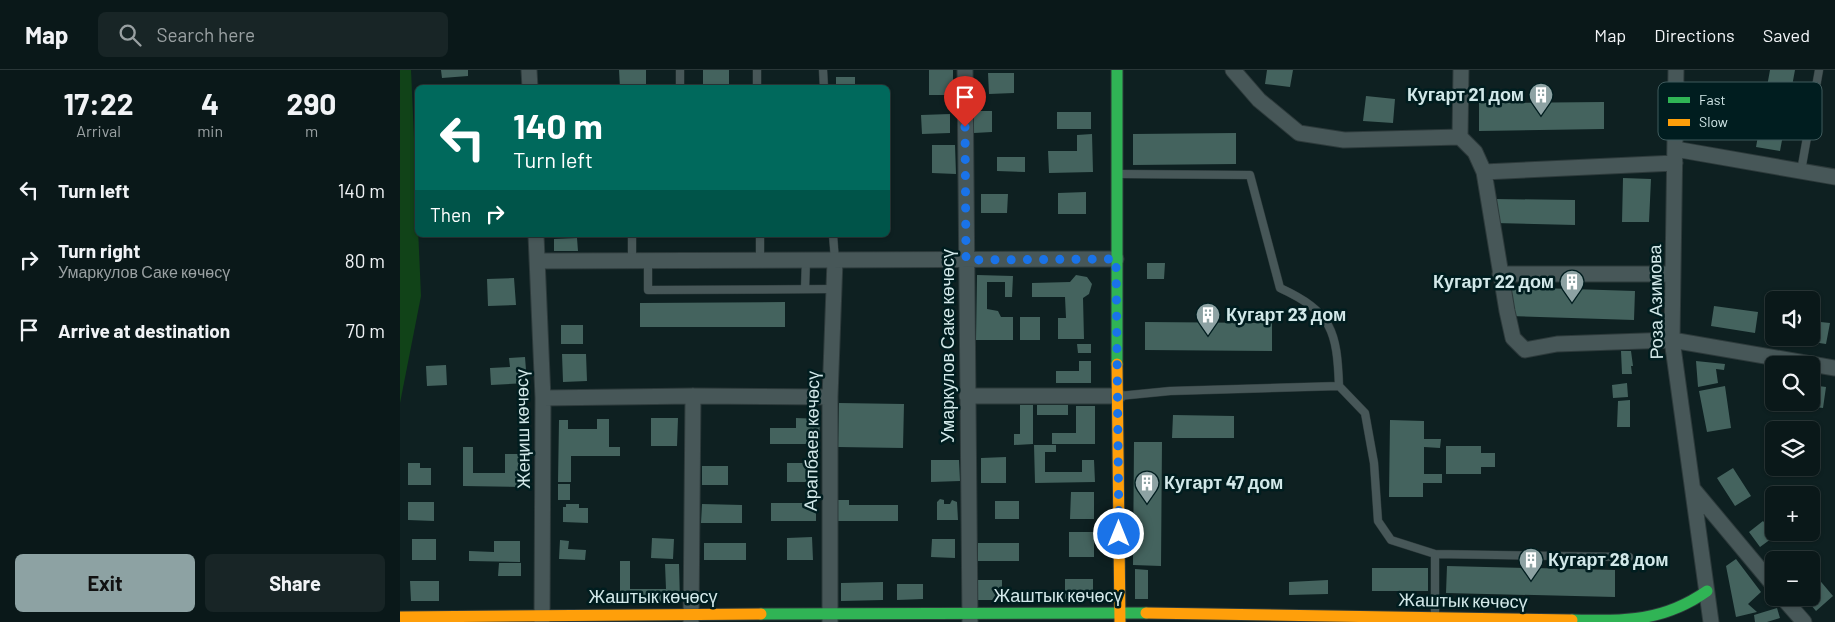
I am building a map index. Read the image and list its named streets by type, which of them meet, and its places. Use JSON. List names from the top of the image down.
{
  "streets": {
    "street": [
      "Роза Азимова",
      "Умаркулов Саке көчөсү",
      "Жеңиш көчөсү",
      "Арапбаев көчөсү",
      "Жаштык көчөсү"
    ]
  },
  "crossings": [
    ["Роза Азимова", "Жаштык көчөсү"],
    ["Умаркулов Саке көчөсү", "Жаштык көчөсү"],
    ["Жеңиш көчөсү", "Жаштык көчөсү"],
    ["Арапбаев көчөсү", "Жаштык көчөсү"]
  ],
  "places": {
    "building": [
      "Кугарт 21 дом",
      "Кугарт 22 дом",
      "Кугарт 23 дом",
      "Кугарт 47 дом",
      "Кугарт 28 дом"
    ]
  },
  "legend": ["Fast", "Slow"],
  "page": {
    "header": "Map",
    "search": "Search here",
    "nav": ["Map", "Directions", "Saved"],
    "eta": [
      "17:22",
      "Arrival",
      "4",
      "min",
      "290",
      "m"
    ],
    "turn": ["140 m", "Turn left"],
    "list": [
      {
        "name": "Turn left",
        "value": "140 m"
      },
      {
        "name": "Turn right",
        "note": "Умаркулов Саке көчөсү",
        "value": "80 m"
      },
      {
        "name": "Arrive at destination",
        "value": "70 m"
      }
    ],
    "then": "Then",
    "map_buttons": ["+", "−"],
    "buttons": ["Exit", "Share"]
  }
}
